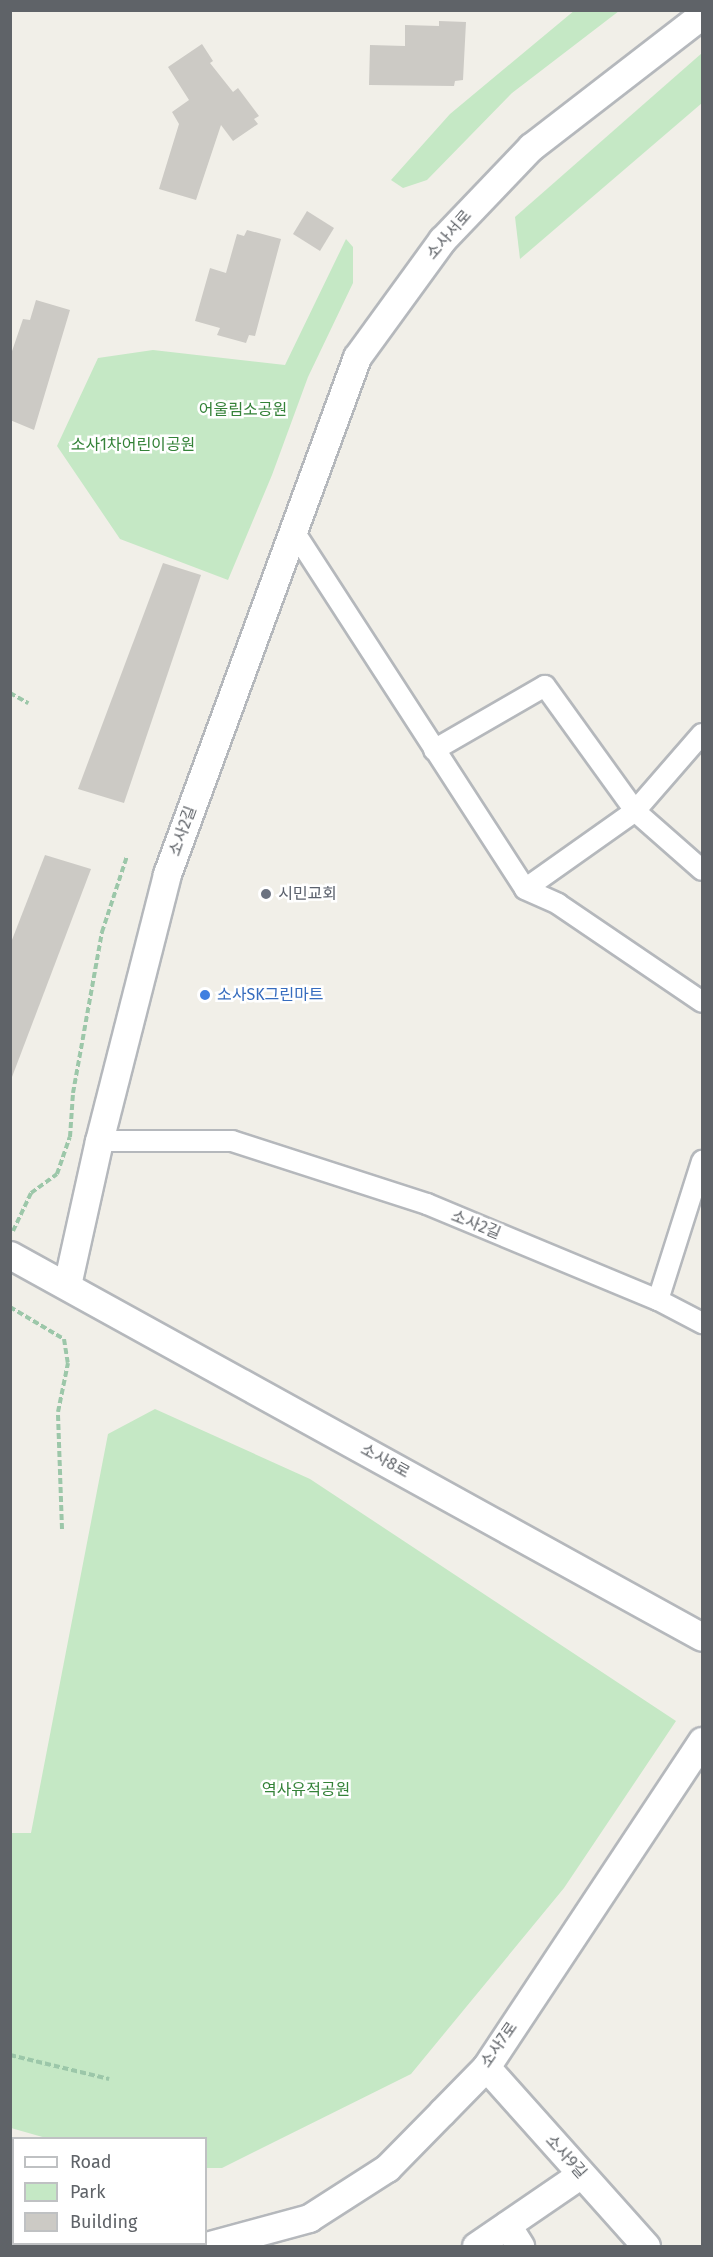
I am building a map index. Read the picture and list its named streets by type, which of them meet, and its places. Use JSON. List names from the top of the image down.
{
  "streets": {
    "street": [
      "소사서로",
      "소사2길",
      "소사8로",
      "소사7로",
      "소사9길"
    ]
  },
  "crossings": [
    ["소사서로", "소사2길"],
    ["소사2길", "소사8로"],
    ["소사7로", "소사9길"]
  ],
  "parks": ["어울림소공원", "소사1차어린이공원", "역사유적공원"],
  "places": ["시민교회", "소사SK그린마트"],
  "legend": ["Road", "Park", "Building"]
}
